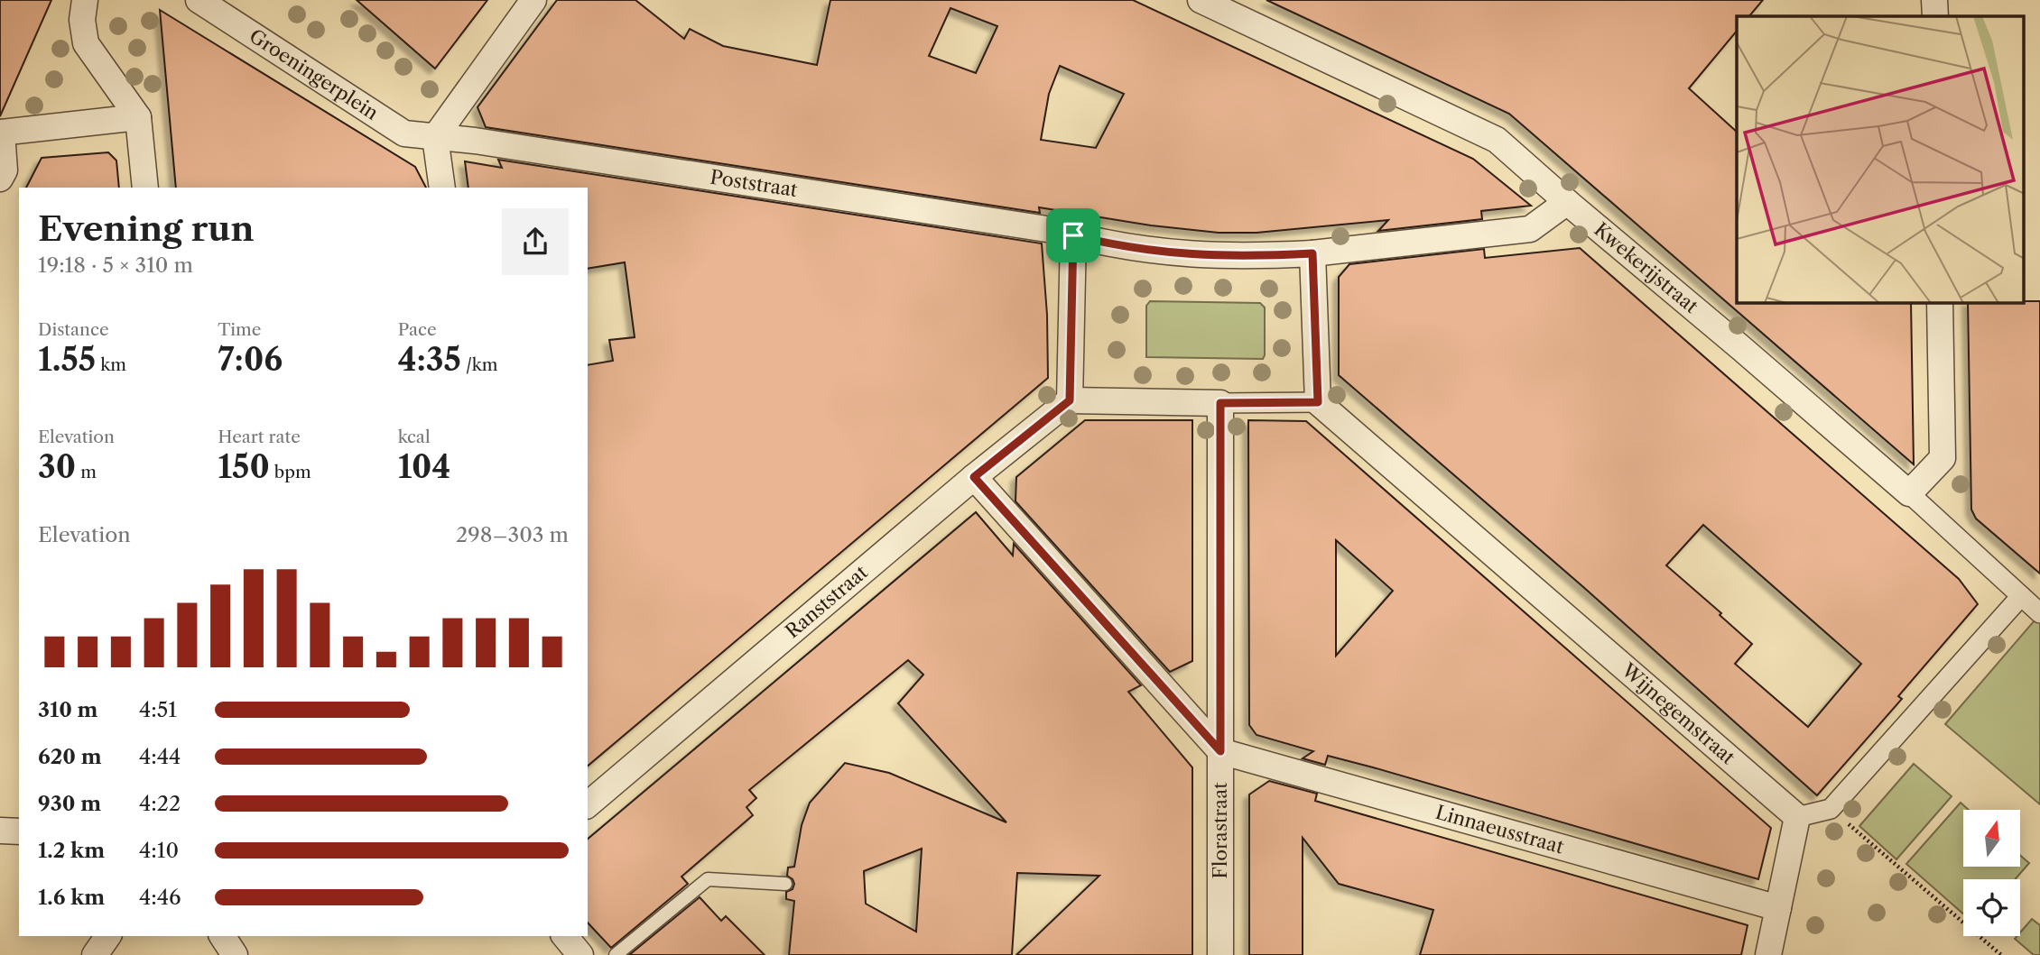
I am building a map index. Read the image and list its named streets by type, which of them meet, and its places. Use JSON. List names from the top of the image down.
{
  "streets": {
    "street": [
      "Groeningerplein",
      "Poststraat",
      "Kwekerijstraat",
      "Ranststraat",
      "Wijnegemstraat",
      "Linnaeusstraat",
      "Florastraat"
    ]
  },
  "crossings": [
    ["Groeningerplein", "Poststraat"],
    ["Poststraat", "Kwekerijstraat"],
    ["Linnaeusstraat", "Florastraat"]
  ],
  "north": "top",
  "page": {
    "heading": ["Evening run", "19:18 · 5 × 310 m"],
    "stats": [
      ["Distance", "1.55 km"],
      ["Time", "7:06"],
      ["Pace", "4:35 /km"],
      ["Elevation", "30 m"],
      ["Heart rate", "150 bpm"],
      ["kcal", "104"]
    ],
    "chart": ["Elevation", "298–303 m"],
    "list": [
      {
        "name": "310 m",
        "note": "4:51"
      },
      {
        "name": "620 m",
        "note": "4:44"
      },
      {
        "name": "930 m",
        "note": "4:22"
      },
      {
        "name": "1.2 km",
        "note": "4:10"
      },
      {
        "name": "1.6 km",
        "note": "4:46"
      }
    ]
  }
}
